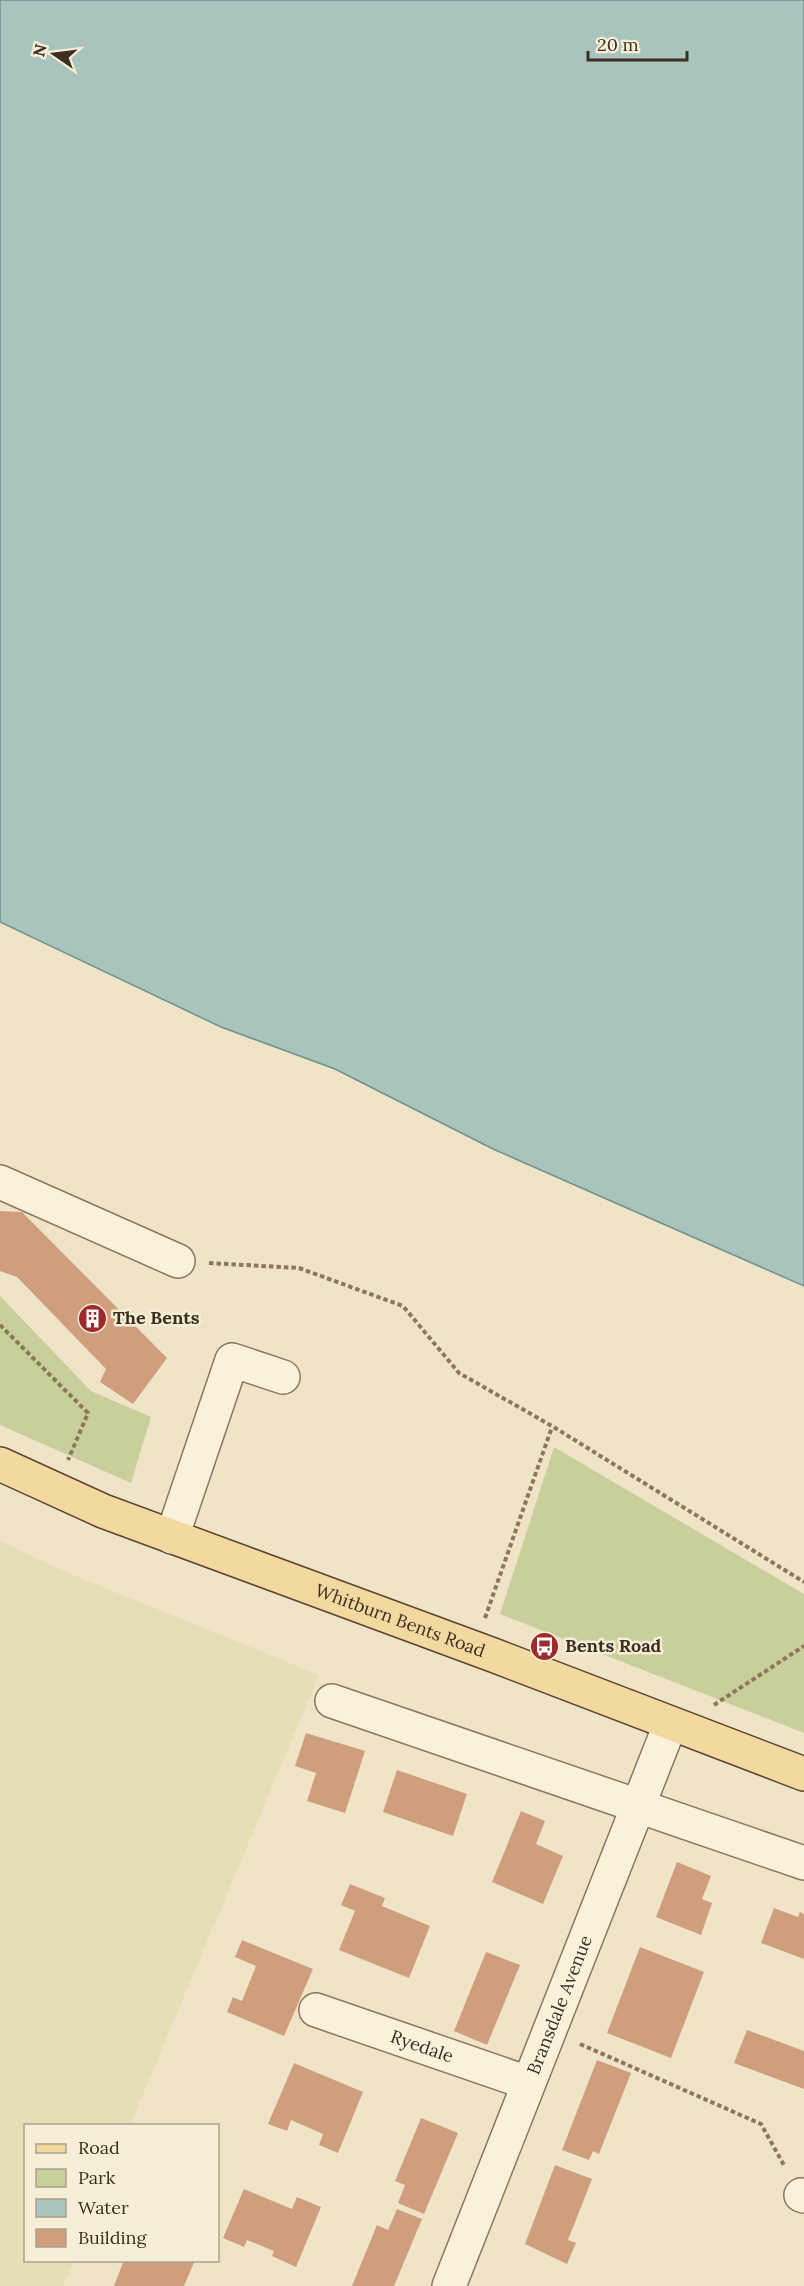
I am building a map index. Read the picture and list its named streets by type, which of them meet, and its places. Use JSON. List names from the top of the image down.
{
  "streets": {
    "main road": ["Whitburn Bents Road"],
    "street": ["Bransdale Avenue", "Ryedale"]
  },
  "crossings": [
    ["Whitburn Bents Road", "Bransdale Avenue"],
    ["Bransdale Avenue", "Ryedale"]
  ],
  "places": {
    "building": ["The Bents"],
    "bus stop": ["Bents Road"]
  },
  "legend": [
    "Road",
    "Park",
    "Water",
    "Building"
  ],
  "scale_bar": "20 m",
  "north": "left"
}
